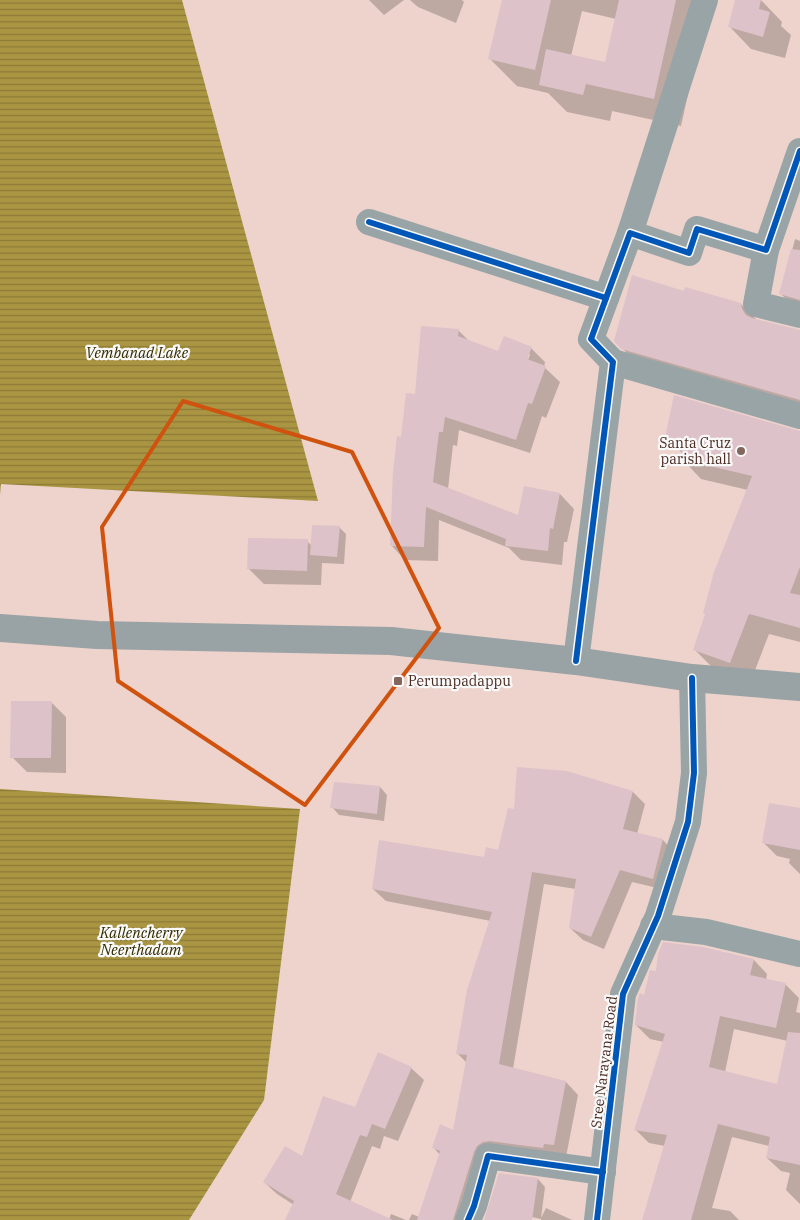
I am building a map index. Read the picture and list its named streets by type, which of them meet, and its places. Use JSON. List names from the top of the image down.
{
  "streets": {
    "street": ["Sree Narayana Road"]
  },
  "water": ["Vembanad Lake", "Kallencherry Neerthadam"],
  "places": {
    "other": ["Santa Cruz parish hall"],
    "transit": ["Perumpadappu"]
  }
}
